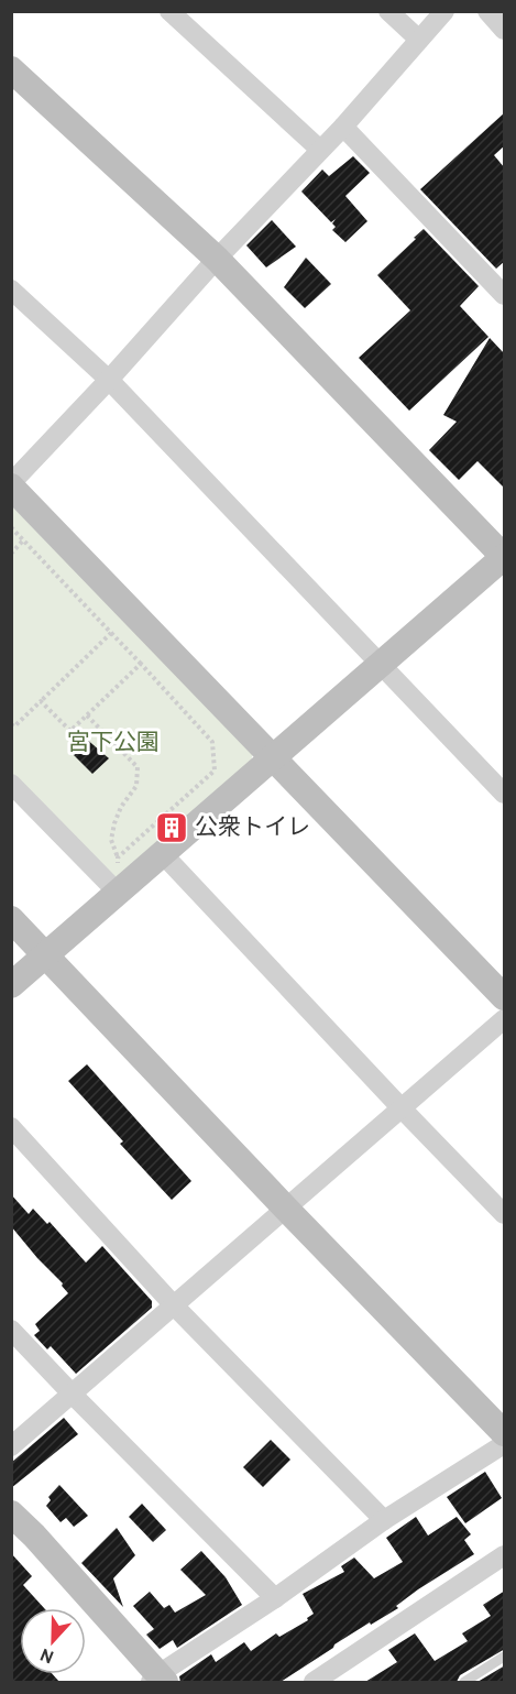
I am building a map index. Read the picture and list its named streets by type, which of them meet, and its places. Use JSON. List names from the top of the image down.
{
  "parks": ["宮下公園"],
  "places": {
    "building": ["公衆トイレ"]
  },
  "north": "bottom"
}
